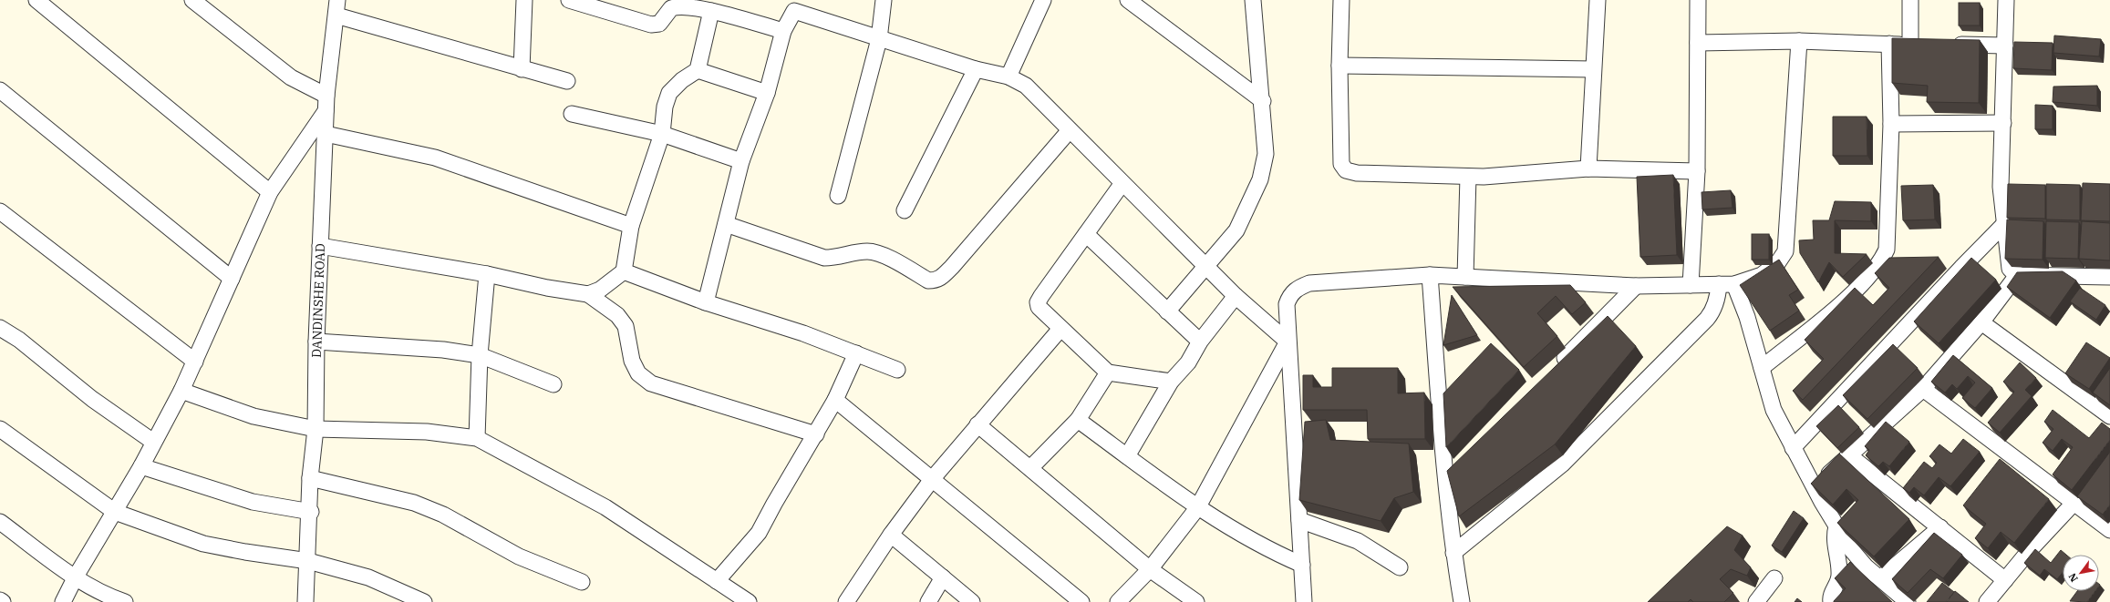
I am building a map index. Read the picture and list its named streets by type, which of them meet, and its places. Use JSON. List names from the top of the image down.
{
  "streets": {
    "street": ["DANDINSHE ROAD"]
  },
  "north": "bottom left"
}
